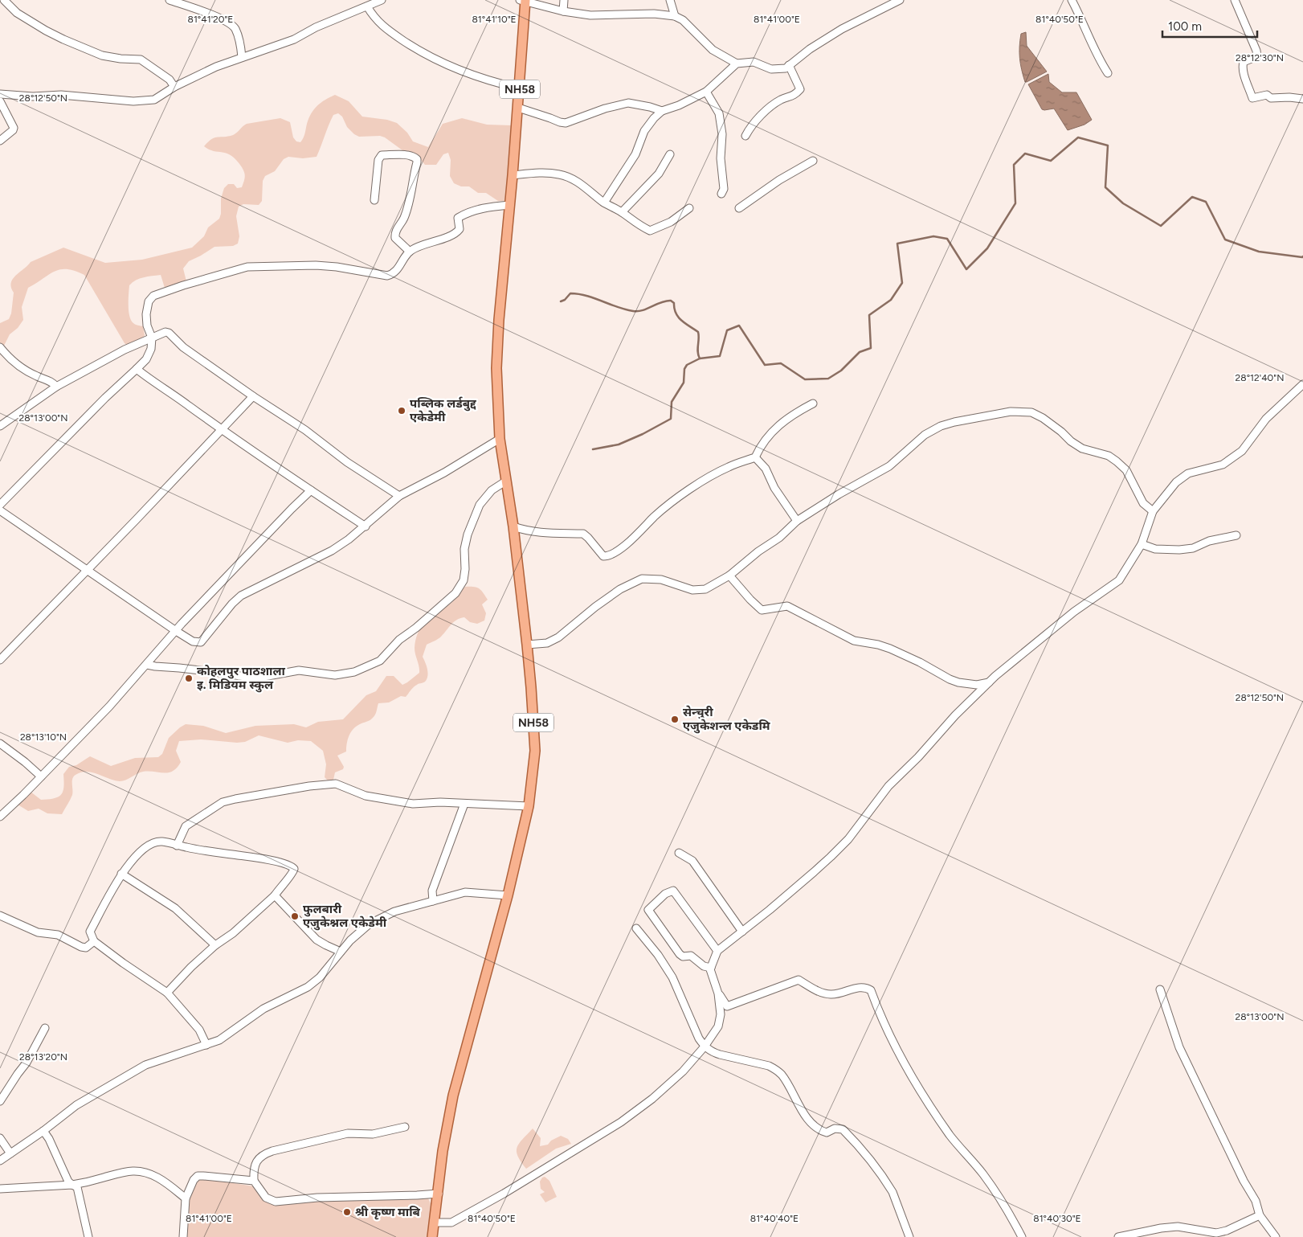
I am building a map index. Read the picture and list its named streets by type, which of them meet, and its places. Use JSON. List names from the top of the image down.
{
  "streets": {
    "main road": ["NH58"]
  },
  "places": [
    "पब्लिक लर्डबुद्द एकेडेमी",
    "कोहलपुर पाठशाला इ. मिडियम स्कुल",
    "सेन्चुरी एजुकेशन्ल एकेडमि",
    "फुलबारी एजुकेश्नल एकेडेमी",
    "श्री कृष्ण माबि"
  ],
  "scale_bar": "100 m",
  "coordinates": [
    "81°41'20\"E",
    "81°41'10\"E",
    "81°41'00\"E",
    "81°40'50\"E",
    "28°12'30\"N",
    "28°12'50\"N",
    "28°12'40\"N",
    "28°13'00\"N",
    "28°13'10\"N",
    "28°13'20\"N",
    "81°40'40\"E",
    "81°40'30\"E"
  ]
}
